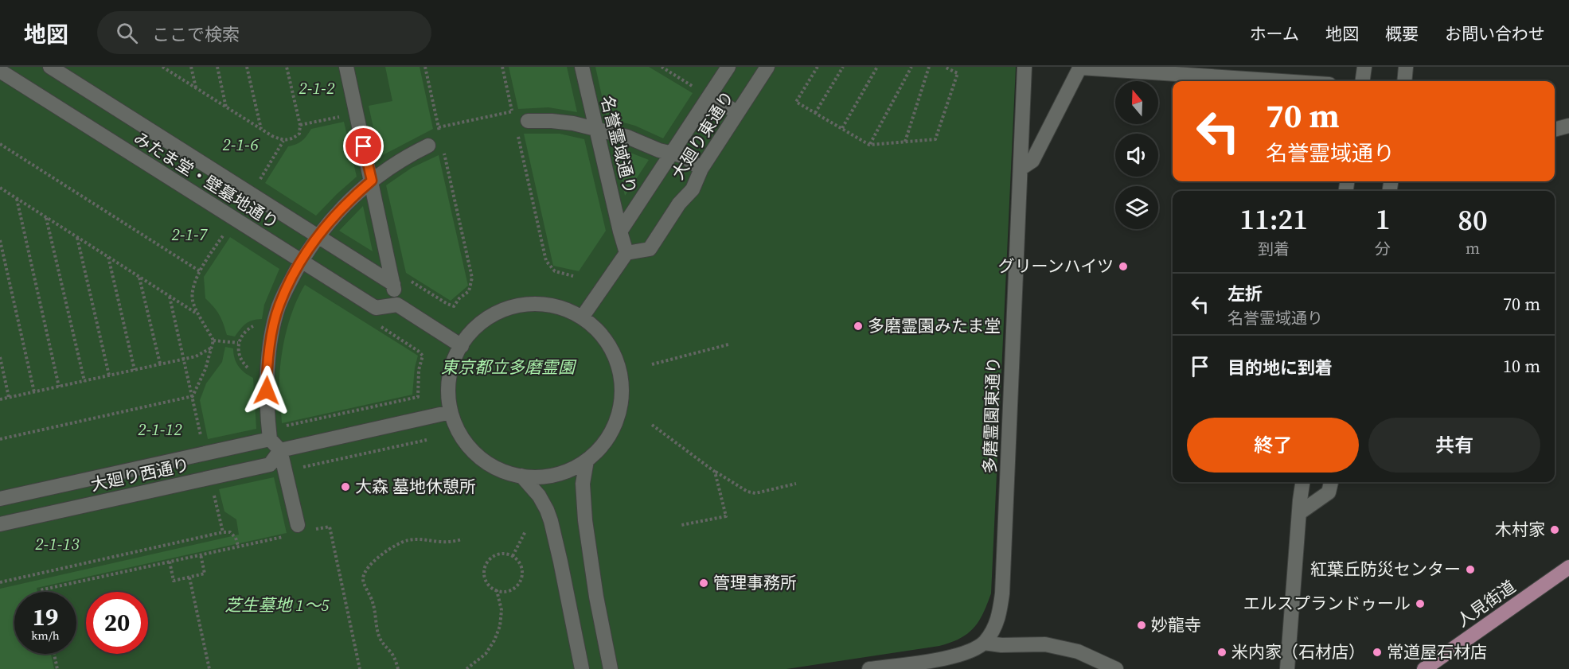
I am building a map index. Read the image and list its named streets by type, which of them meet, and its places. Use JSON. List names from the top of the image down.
{
  "streets": {
    "main road": ["人見街道"],
    "street": [
      "大廻り東通り",
      "名誉霊域通り",
      "みたま堂・壁墓地通り",
      "多磨霊園東通り",
      "大廻り西通り"
    ]
  },
  "crossings": [
    ["大廻り東通り", "名誉霊域通り"]
  ],
  "parks": [
    "2-1-2",
    "2-1-6",
    "2-1-7",
    "東京都立多磨霊園",
    "2-1-12",
    "2-1-13",
    "芝生墓地 1～5"
  ],
  "places": [
    "グリーンハイツ",
    "多磨霊園みたま堂",
    "大森 墓地休憩所",
    "木村家",
    "紅葉丘防災センター",
    "管理事務所",
    "エルスプランドゥール",
    "妙龍寺",
    "米内家（石材店）",
    "常道屋石材店"
  ],
  "north": "top",
  "page": {
    "header": "地図",
    "search": "ここで検索",
    "nav": [
      "ホーム",
      "地図",
      "概要",
      "お問い合わせ"
    ],
    "turn": ["70 m", "名誉霊域通り"],
    "eta": [
      "11:21",
      "到着",
      "1",
      "分",
      "80",
      "m"
    ],
    "list": [
      {
        "name": "左折",
        "note": "名誉霊域通り",
        "value": "70 m"
      },
      {
        "name": "目的地に到着",
        "value": "10 m"
      }
    ],
    "buttons": ["終了", "共有"],
    "speed": "19 km/h",
    "limit": "20"
  }
}
